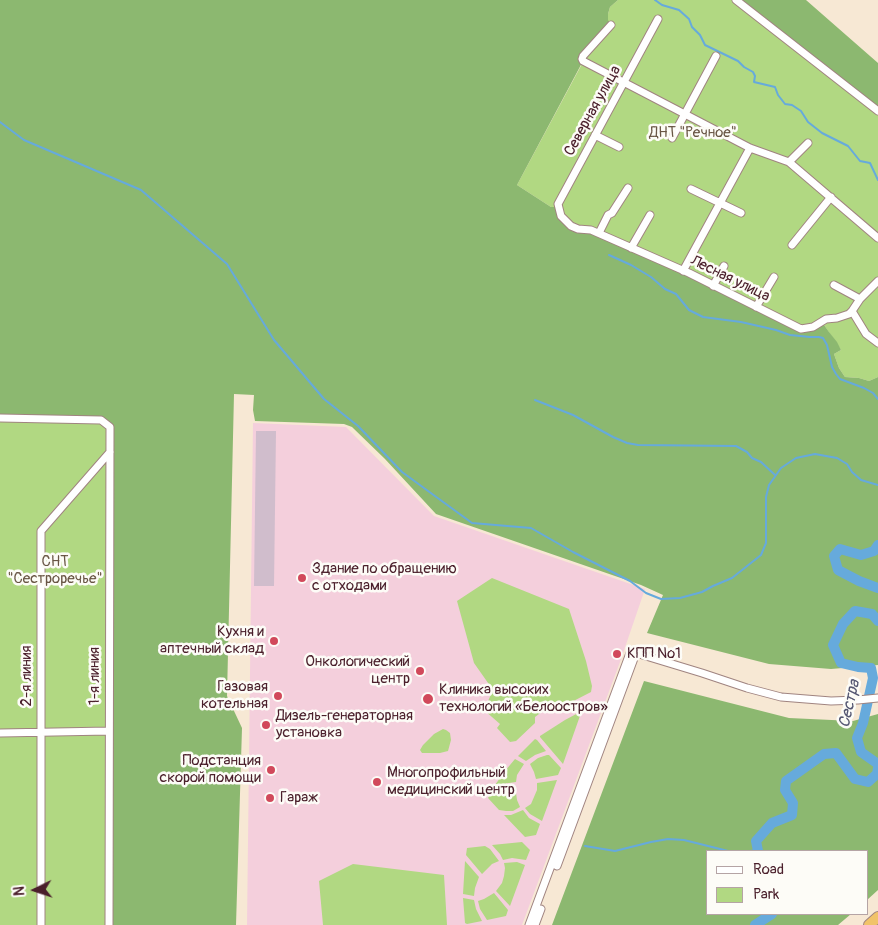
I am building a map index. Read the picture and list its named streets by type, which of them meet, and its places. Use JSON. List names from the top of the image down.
{
  "streets": {
    "street": [
      "Северная улица",
      "Лесная улица",
      "2-я линия",
      "1-я линия"
    ]
  },
  "crossings": [
    ["Северная улица", "Лесная улица"],
    ["2-я линия", "1-я линия"]
  ],
  "water": ["Сестра"],
  "parks": ["ДНТ \"Речное\"", "СНТ \"Сестроречье\""],
  "places": [
    "Здание по обращению с отходами",
    "Кухня и аптечный склад",
    "КПП №1",
    "Онкологический центр",
    "Газовая котельная",
    "Клиника высоких технологий «Белоостров»",
    "Дизель-генераторная установка",
    "Подстанция скорой помощи",
    "Многопрофильный медицинский центр",
    "Гараж"
  ],
  "legend": ["Road", "Park"],
  "north": "left"
}
